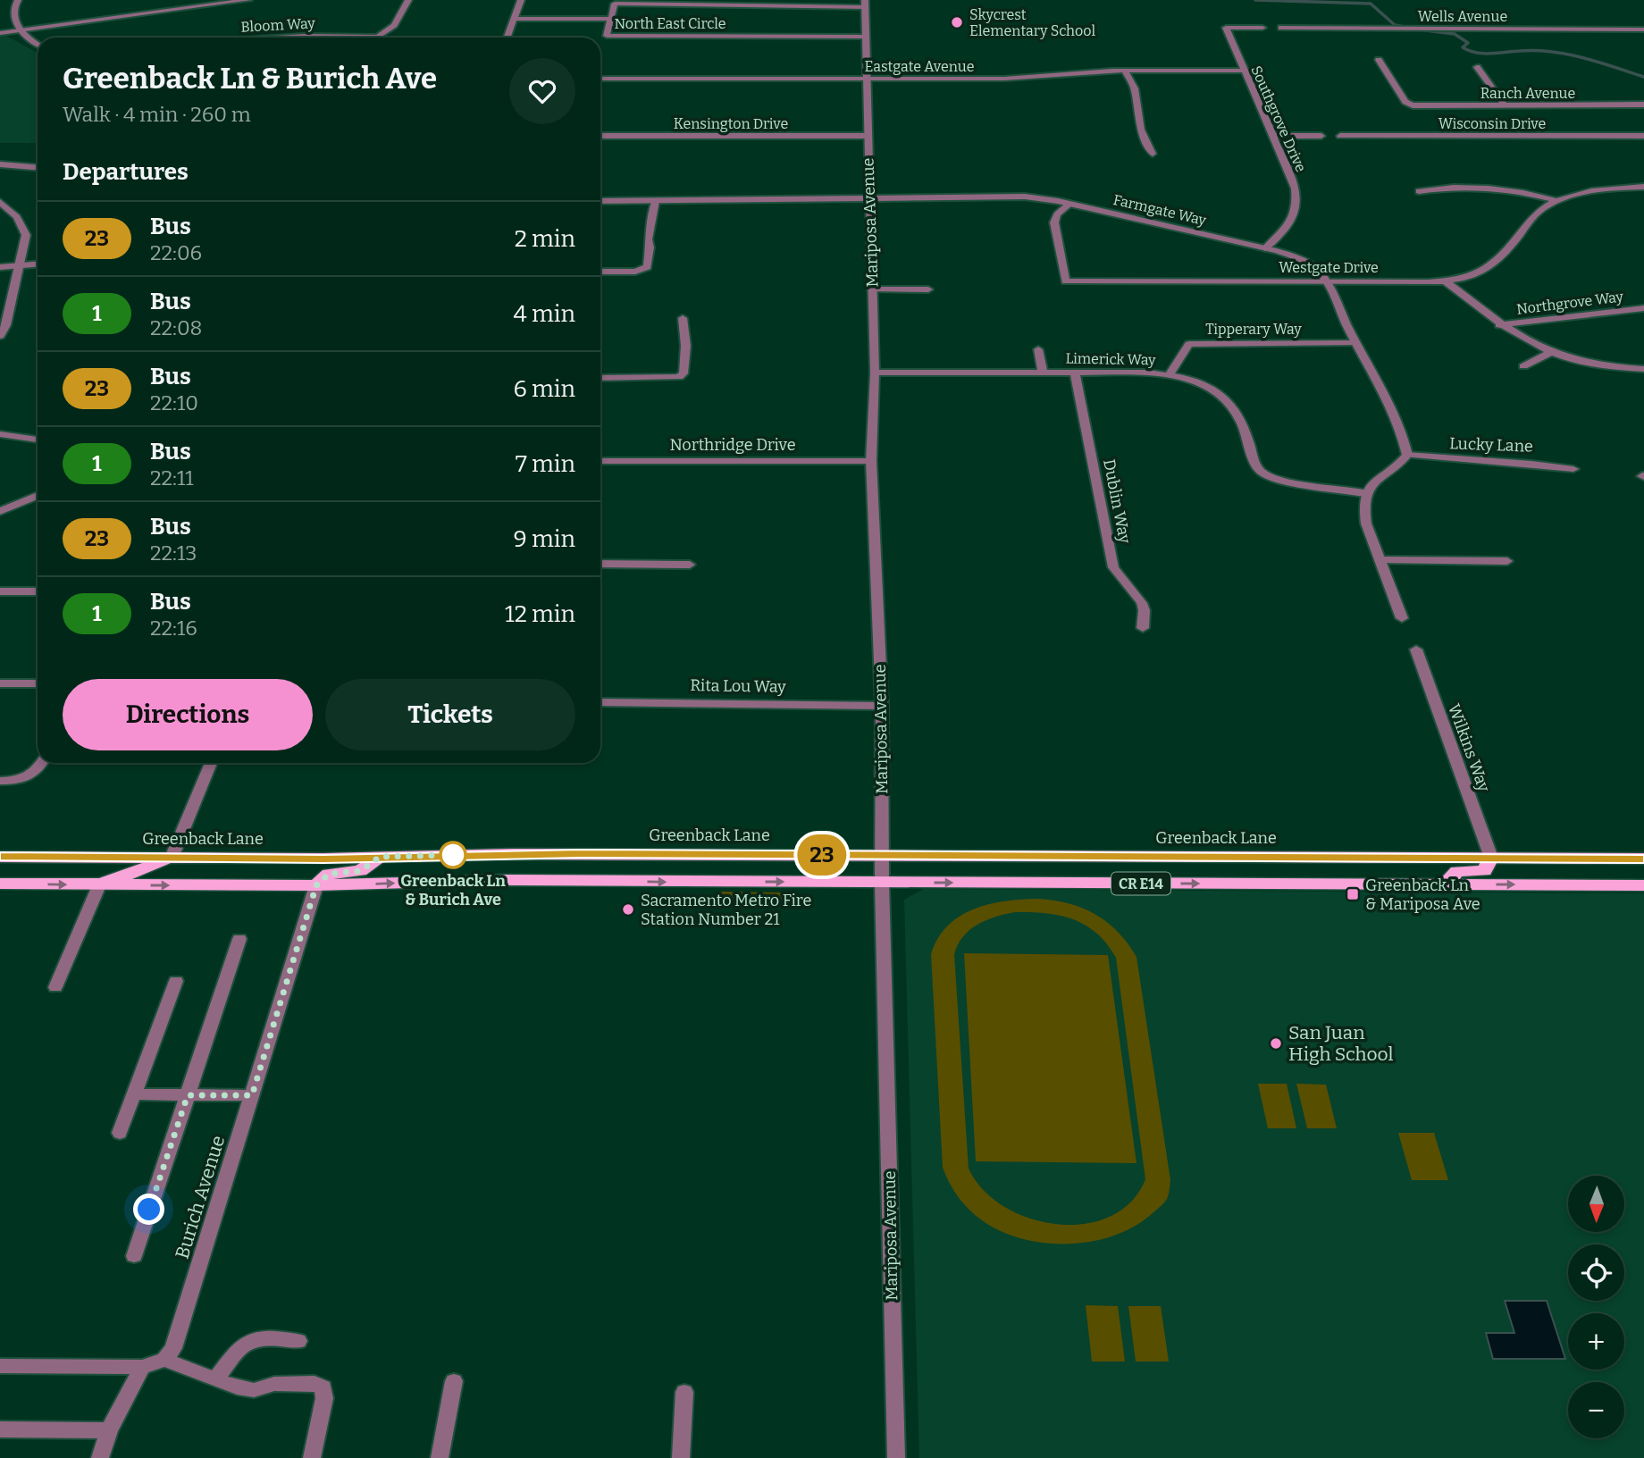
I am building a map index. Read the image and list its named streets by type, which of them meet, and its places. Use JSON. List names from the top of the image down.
{
  "streets": {
    "main road": ["Greenback Lane", "CR E14"],
    "street": [
      "Wells Avenue",
      "North East Circle",
      "Bloom Way",
      "Eastgate Avenue",
      "Ranch Avenue",
      "Southgrove Drive",
      "Kensington Drive",
      "Wisconsin Drive",
      "Farmgate Way",
      "Mariposa Avenue",
      "Westgate Drive",
      "Northgrove Way",
      "Tipperary Way",
      "Limerick Way",
      "Northridge Drive",
      "Lucky Lane",
      "Dublin Way",
      "Rita Lou Way",
      "Wilkins Way",
      "Burich Avenue"
    ]
  },
  "crossings": [
    ["North East Circle", "Mariposa Avenue"],
    ["Eastgate Avenue", "Southgrove Drive"],
    ["Eastgate Avenue", "Mariposa Avenue"],
    ["Southgrove Drive", "Farmgate Way"],
    ["Kensington Drive", "Mariposa Avenue"],
    ["Farmgate Way", "Mariposa Avenue"],
    ["Farmgate Way", "Westgate Drive"],
    ["Farmgate Way", "Tipperary Way"],
    ["Farmgate Way", "Lucky Lane"],
    ["Mariposa Avenue", "Limerick Way"],
    ["Mariposa Avenue", "Northridge Drive"],
    ["Mariposa Avenue", "Rita Lou Way"],
    ["Mariposa Avenue", "Greenback Lane"],
    ["Mariposa Avenue", "CR E14"],
    ["Tipperary Way", "Limerick Way"],
    ["Limerick Way", "Dublin Way"],
    ["Wilkins Way", "Greenback Lane"],
    ["CR E14", "Burich Avenue"]
  ],
  "places": {
    "other": [
      "Skycrest Elementary School",
      "Greenback Ln & Burich Ave",
      "Sacramento Metro Fire Station Number 21",
      "San Juan High School"
    ],
    "transit": ["Greenback Ln & Mariposa Ave"]
  },
  "lines": ["bus line 23"],
  "north": "bottom",
  "page": {
    "on_map": "23",
    "heading": [
      ["Greenback Ln & Burich Ave", "Walk · 4 min · 260 m"],
      "Departures"
    ],
    "list": [
      {
        "mark": "23",
        "name": "Bus",
        "note": "22:06",
        "value": "2 min"
      },
      {
        "mark": "1",
        "name": "Bus",
        "note": "22:08",
        "value": "4 min"
      },
      {
        "mark": "23",
        "name": "Bus",
        "note": "22:10",
        "value": "6 min"
      },
      {
        "mark": "1",
        "name": "Bus",
        "note": "22:11",
        "value": "7 min"
      },
      {
        "mark": "23",
        "name": "Bus",
        "note": "22:13",
        "value": "9 min"
      },
      {
        "mark": "1",
        "name": "Bus",
        "note": "22:16",
        "value": "12 min"
      }
    ],
    "buttons": ["Directions", "Tickets"],
    "map_buttons": ["+", "−"]
  }
}
